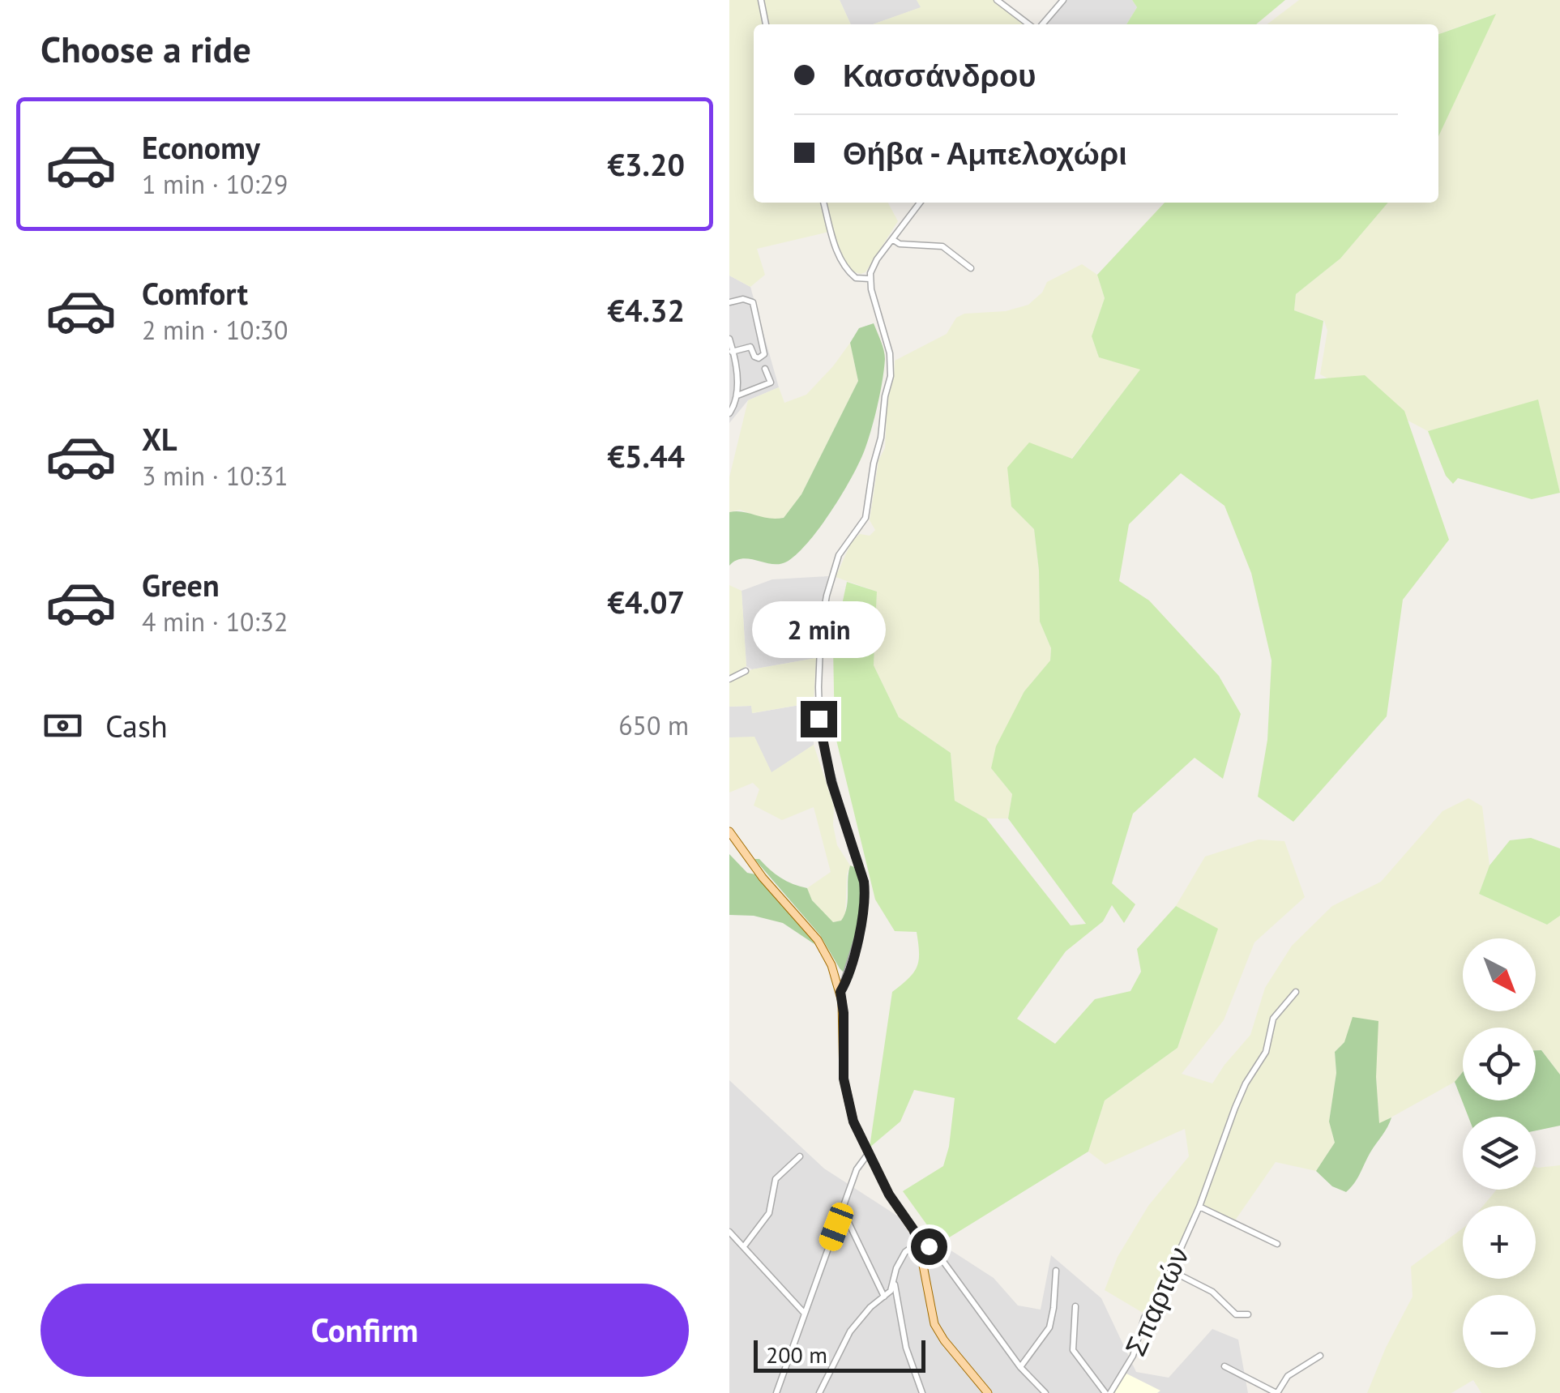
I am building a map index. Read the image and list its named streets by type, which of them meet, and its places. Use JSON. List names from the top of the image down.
{
  "streets": {
    "street": ["Σπαρτών"]
  },
  "scale_bar": "200 m",
  "north": "bottom right",
  "page": {
    "heading": "Choose a ride",
    "banner": ["Κασσάνδρου", "Θήβα - Αμπελοχώρι"],
    "list": [
      {
        "name": "Economy",
        "note": "1 min · 10:29",
        "value": "€3.20"
      },
      {
        "name": "Comfort",
        "note": "2 min · 10:30",
        "value": "€4.32"
      },
      {
        "name": "XL",
        "note": "3 min · 10:31",
        "value": "€5.44"
      },
      {
        "name": "Green",
        "note": "4 min · 10:32",
        "value": "€4.07"
      }
    ],
    "bubble": "2 min",
    "pay": ["Cash", "650 m"],
    "map_buttons": ["+", "−"],
    "buttons": "Confirm",
    "scale": "200 m"
  }
}
